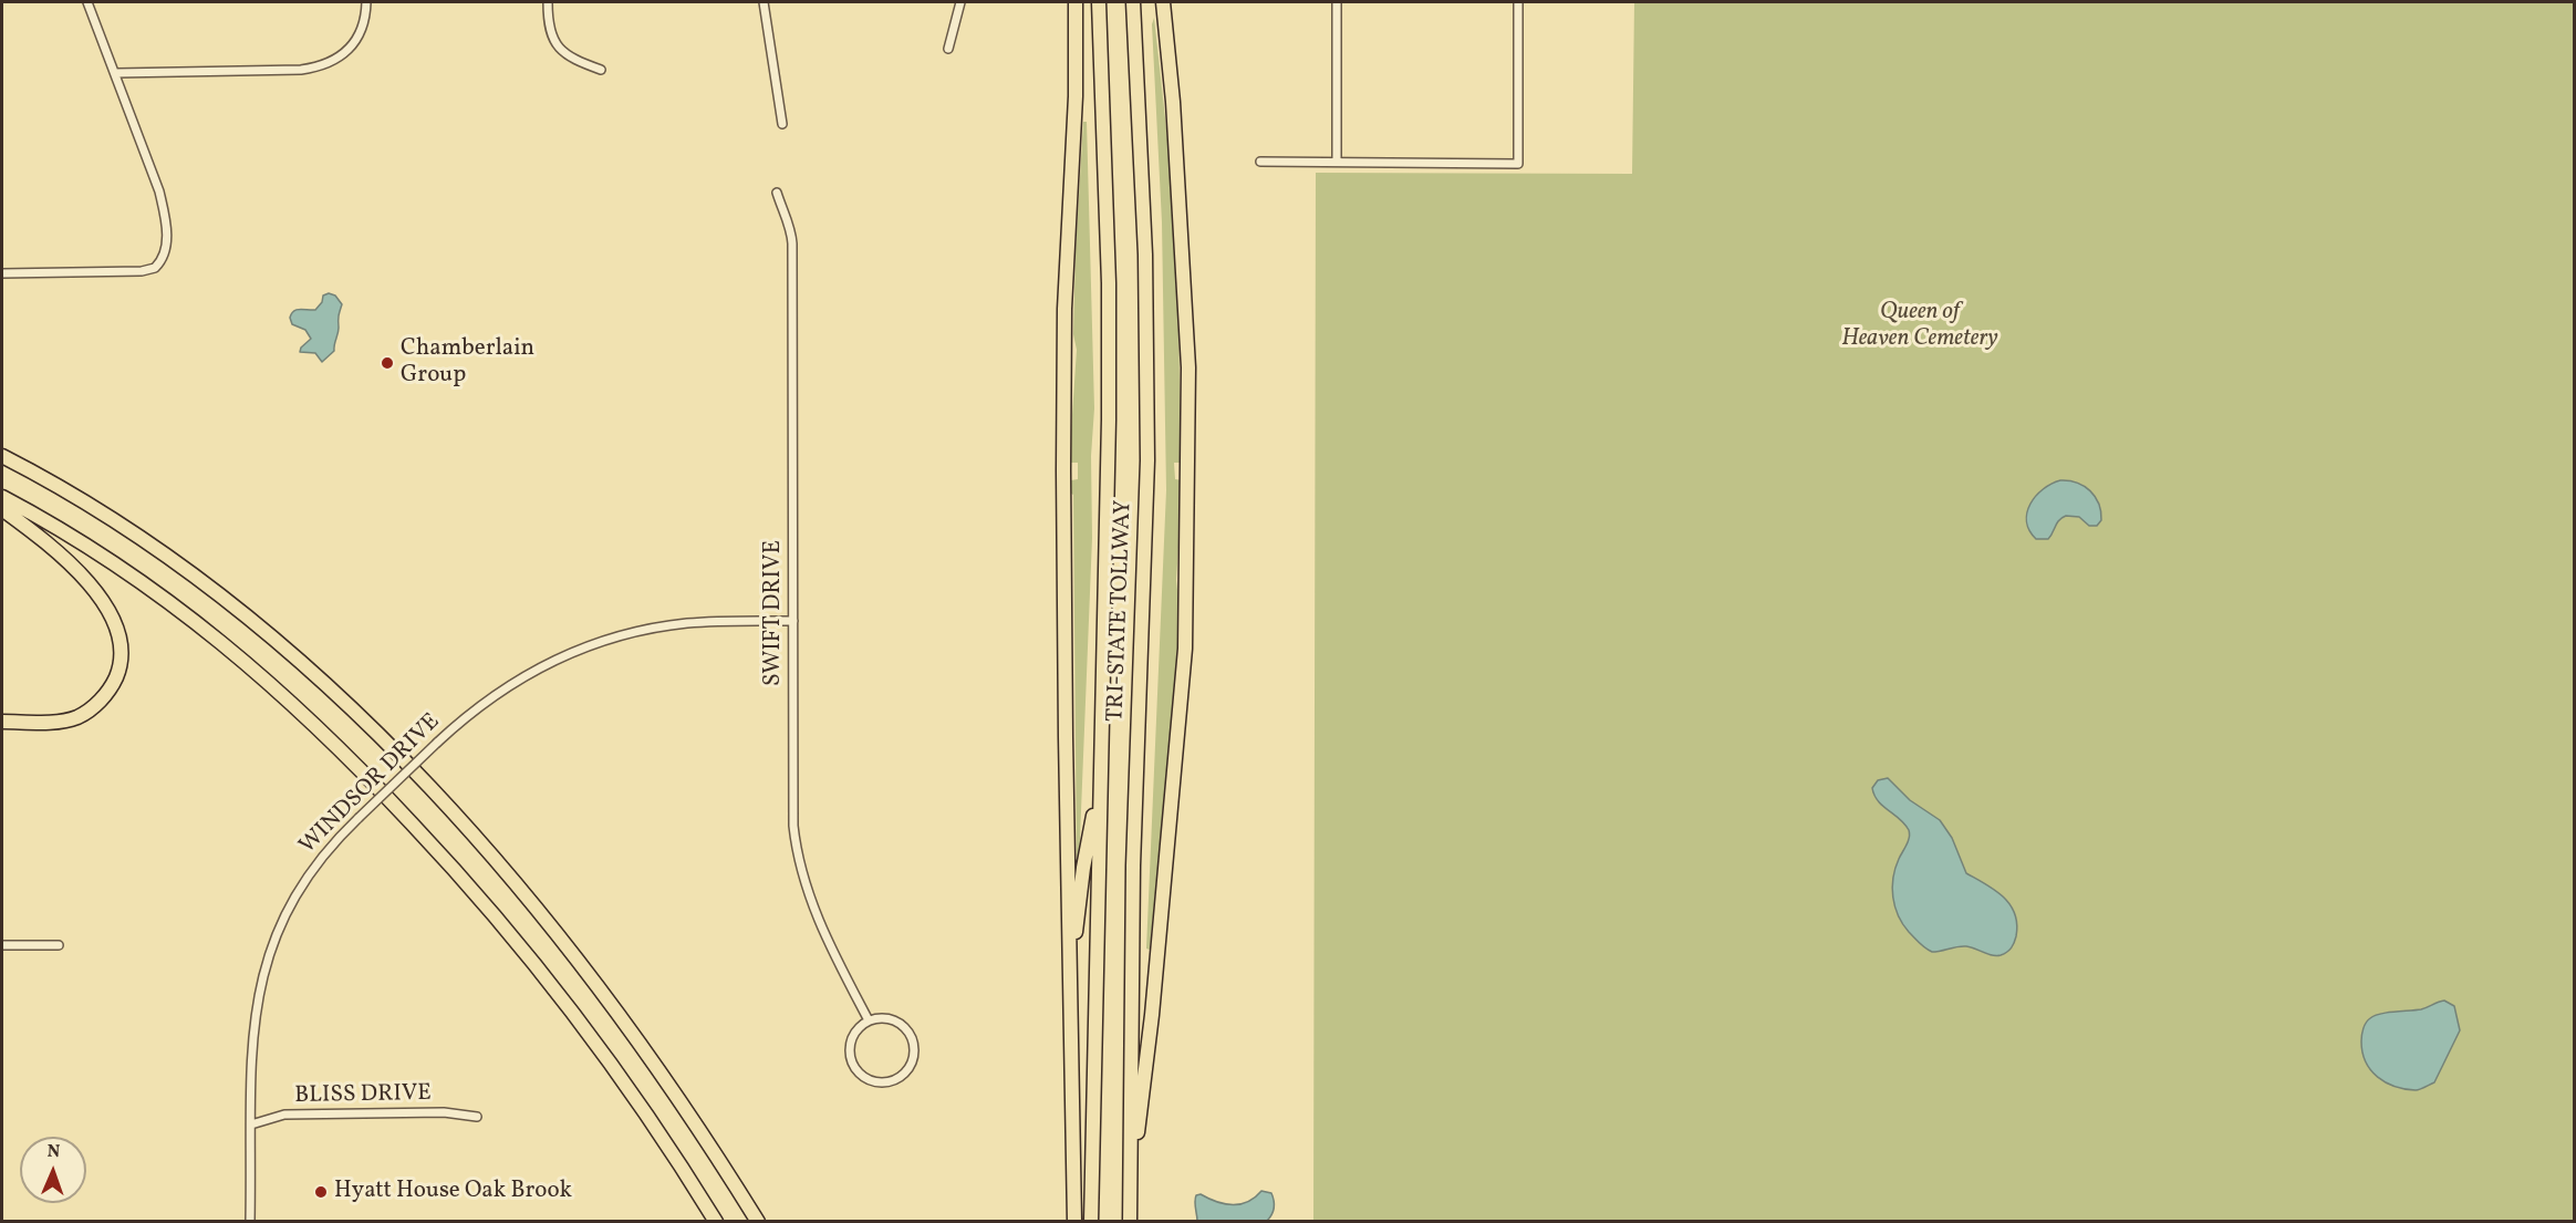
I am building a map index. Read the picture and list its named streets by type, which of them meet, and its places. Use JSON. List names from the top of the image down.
{
  "streets": {
    "highway": ["TRI-STATE TOLLWAY"],
    "street": ["SWIFT DRIVE", "WINDSOR DRIVE", "BLISS DRIVE"]
  },
  "crossings": [
    ["SWIFT DRIVE", "WINDSOR DRIVE"],
    ["WINDSOR DRIVE", "BLISS DRIVE"]
  ],
  "parks": ["Queen of Heaven Cemetery"],
  "places": ["Chamberlain Group", "Hyatt House Oak Brook"],
  "north": "top"
}
